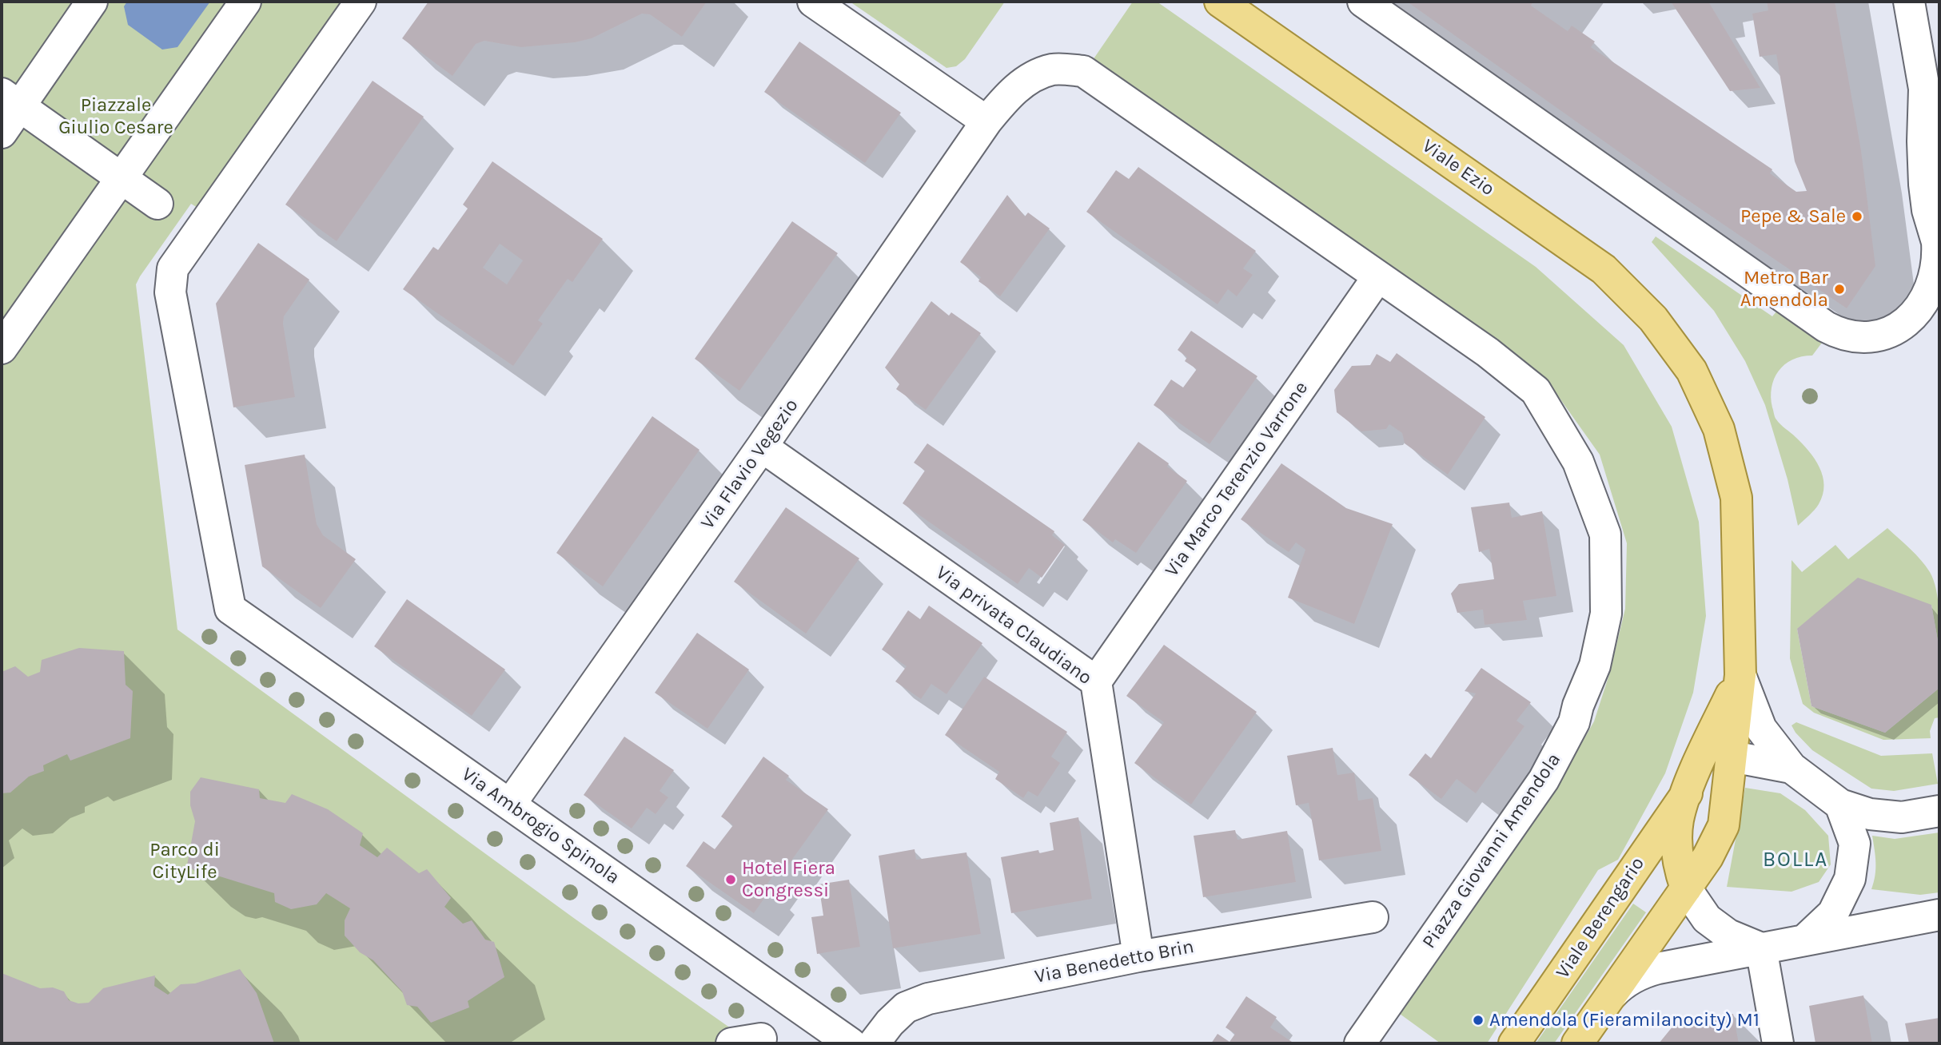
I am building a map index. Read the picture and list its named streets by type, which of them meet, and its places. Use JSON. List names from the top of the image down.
{
  "streets": {
    "main road": ["Viale Ezio", "Viale Berengario"],
    "street": [
      "Via Flavio Vegezio",
      "Via Marco Terenzio Varrone",
      "Via privata Claudiano",
      "Via Ambrogio Spinola",
      "Piazza Giovanni Amendola",
      "Via Benedetto Brin"
    ]
  },
  "crossings": [
    ["Via Flavio Vegezio", "Via privata Claudiano"],
    ["Via Flavio Vegezio", "Via Ambrogio Spinola"],
    ["Via Marco Terenzio Varrone", "Via privata Claudiano"],
    ["Via Marco Terenzio Varrone", "Piazza Giovanni Amendola"],
    ["Via privata Claudiano", "Via Benedetto Brin"]
  ],
  "districts": ["BOLLA"],
  "parks": ["Piazzale Giulio Cesare", "Parco di CityLife"],
  "places": [
    "Pepe & Sale",
    "Metro Bar Amendola",
    "Hotel Fiera Congressi",
    "Amendola (Fieramilanocity) M1"
  ]
}
